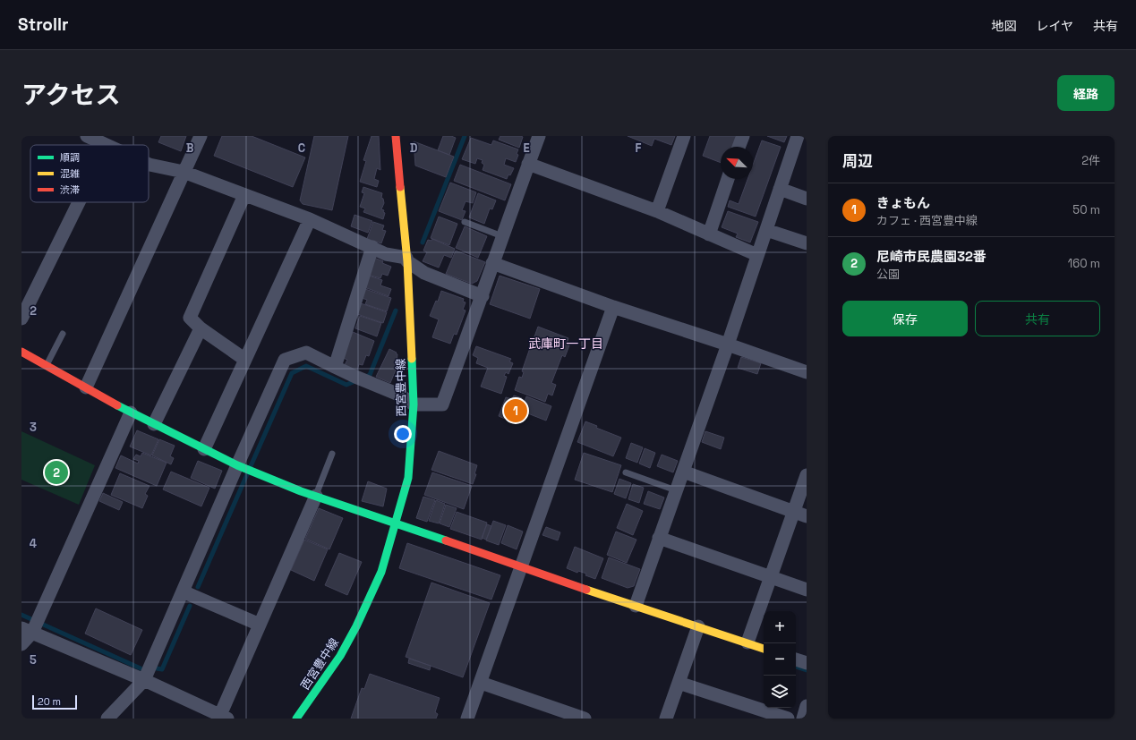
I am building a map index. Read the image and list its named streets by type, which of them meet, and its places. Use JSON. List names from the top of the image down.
{
  "streets": {
    "street": ["西宮豊中線"]
  },
  "districts": ["武庫町一丁目"],
  "legend": ["順調", "混雑", "渋滞"],
  "scale_bar": "20 m",
  "north": "top left",
  "page": {
    "header": "Strollr",
    "nav": ["地図", "レイヤ", "共有"],
    "title": "アクセス",
    "buttons": [
      "経路",
      ["保存", "共有"]
    ],
    "heading": ["周辺", "2件"],
    "list": [
      {
        "mark": "1",
        "name": "きょもん",
        "note": "カフェ · 西宮豊中線",
        "value": "50 m"
      },
      {
        "mark": "2",
        "name": "尼崎市民農園32番",
        "note": "公園",
        "value": "160 m"
      }
    ],
    "pins": ["1", "2"],
    "map_buttons": ["+", "−"],
    "scale": "20 m"
  },
  "grid": {
    "columns": [
      "B",
      "C",
      "D",
      "E",
      "F"
    ],
    "rows": [
      "2",
      "3",
      "4",
      "5"
    ]
  }
}
